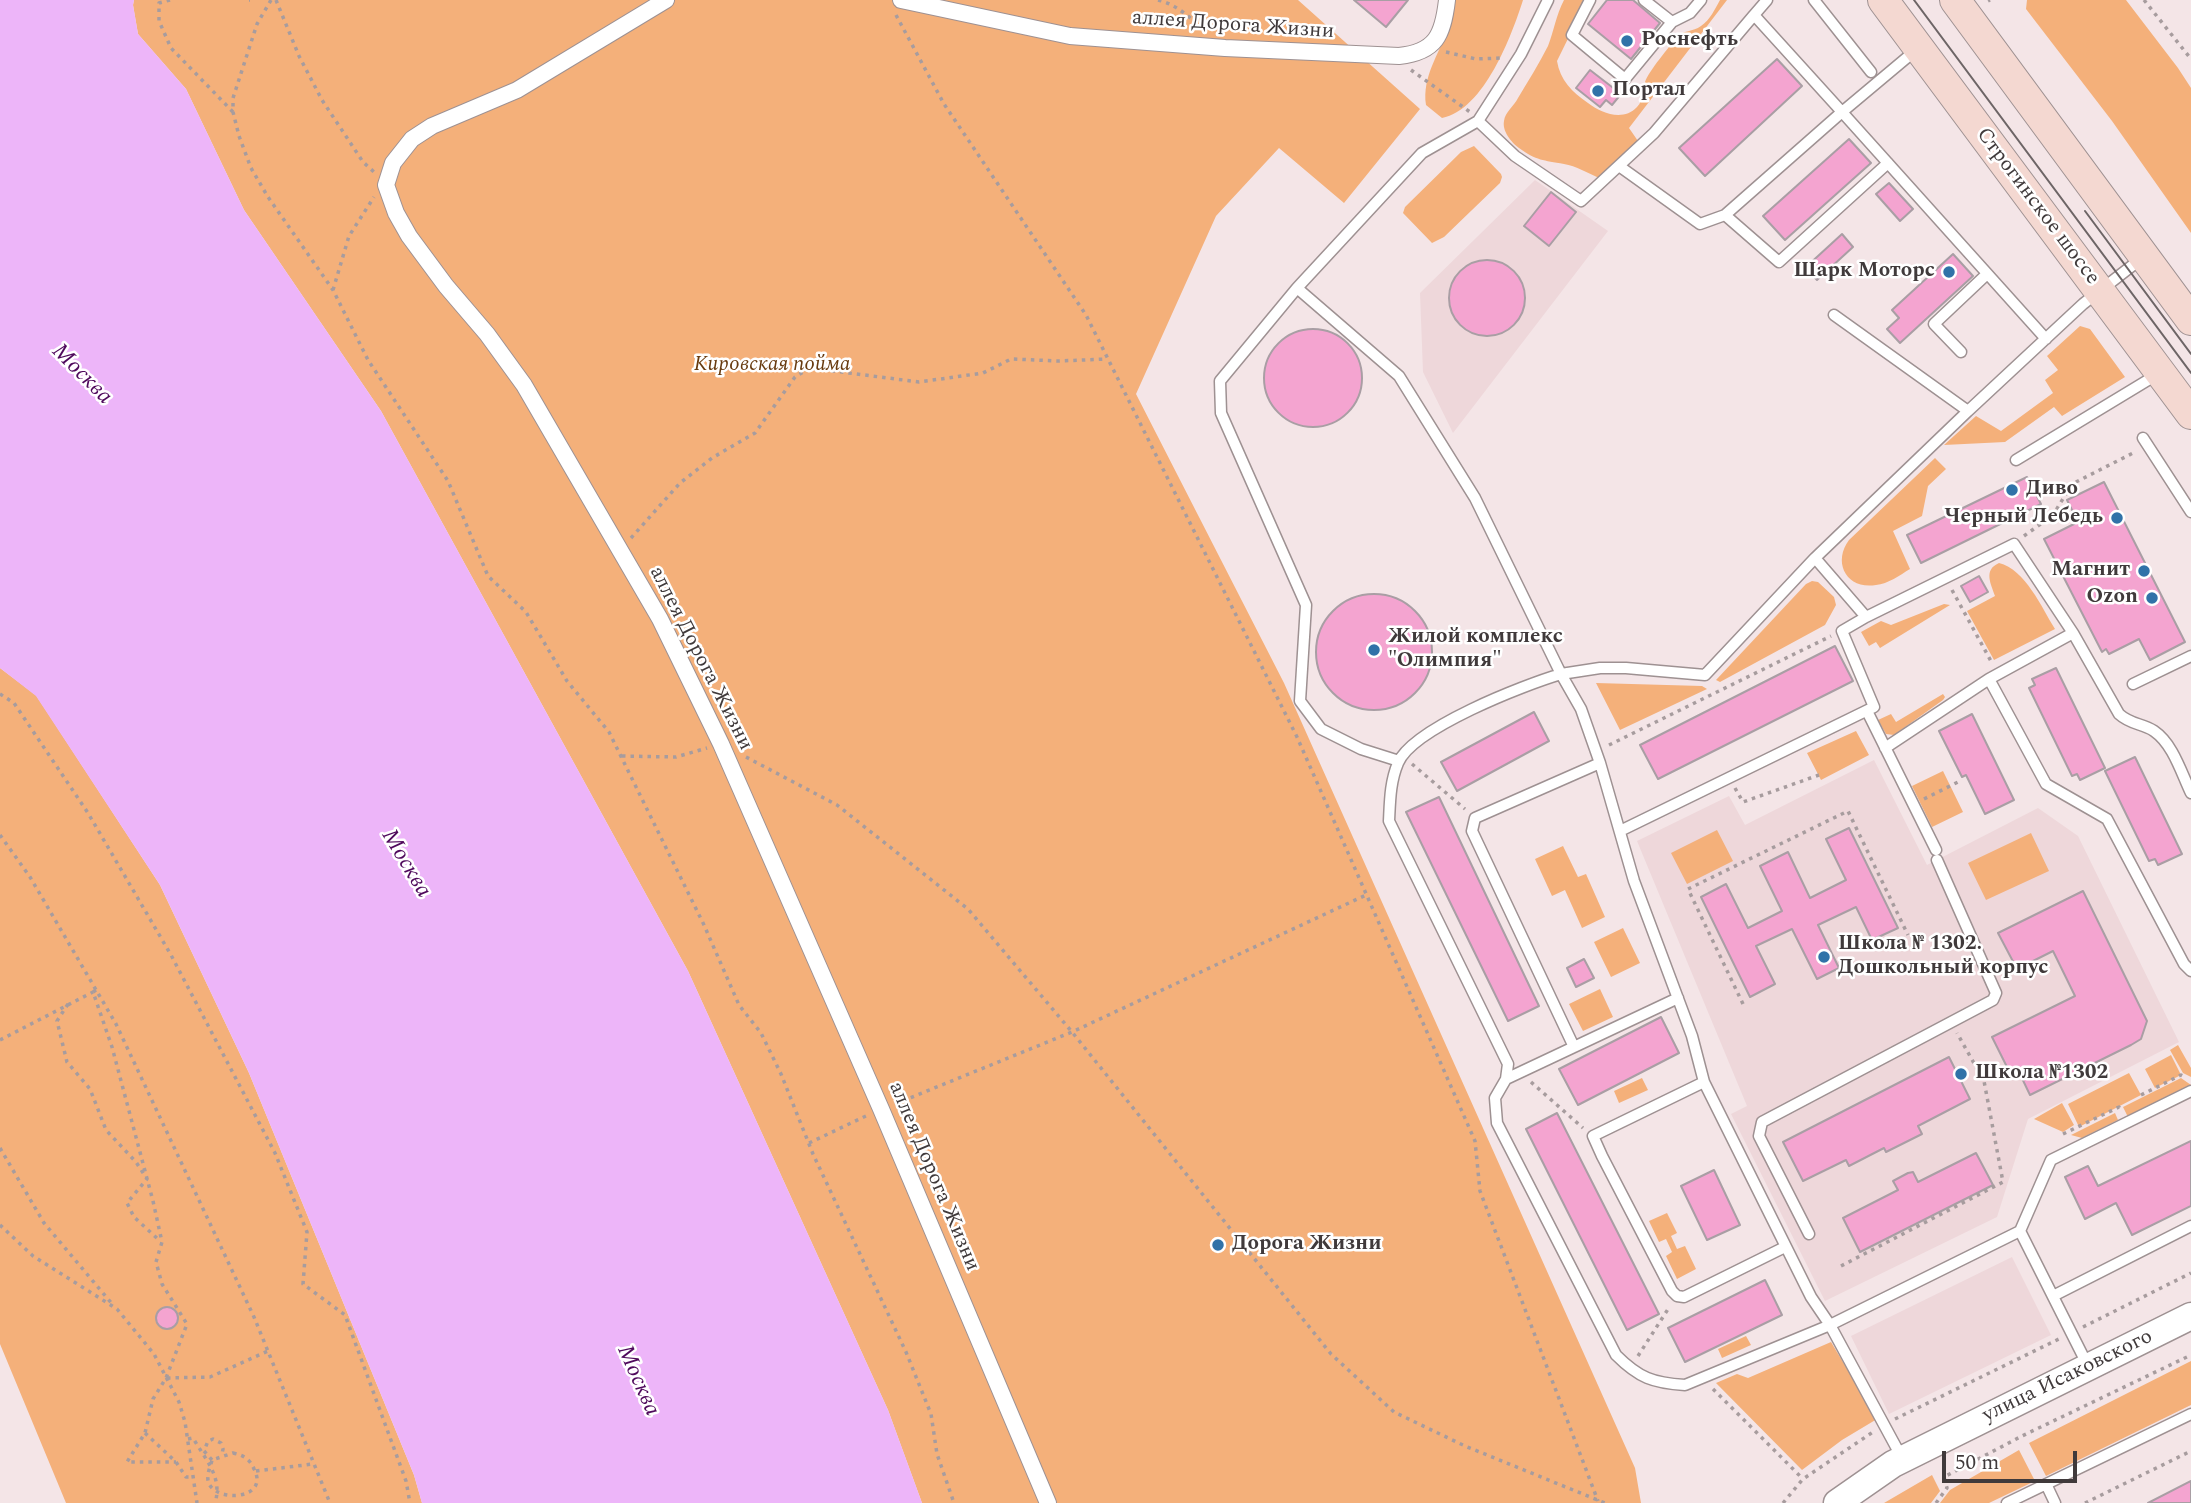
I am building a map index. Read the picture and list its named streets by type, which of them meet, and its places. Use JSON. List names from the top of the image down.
{
  "streets": {
    "main road": ["Строгинское шоссе"],
    "street": ["аллея Дорога Жизни", "улица Исаковского"]
  },
  "water": ["Москва"],
  "parks": ["Кировская пойма"],
  "places": [
    "Роснефть",
    "Портал",
    "Шарк Моторс",
    "Диво",
    "Черный Лебедь",
    "Магнит",
    "Ozon",
    "Жилой комплекс \"Олимпия\"",
    "Школа № 1302. Дошкольный корпус",
    "Школа №1302",
    "Дорога Жизни"
  ],
  "scale_bar": "50 m"
}
